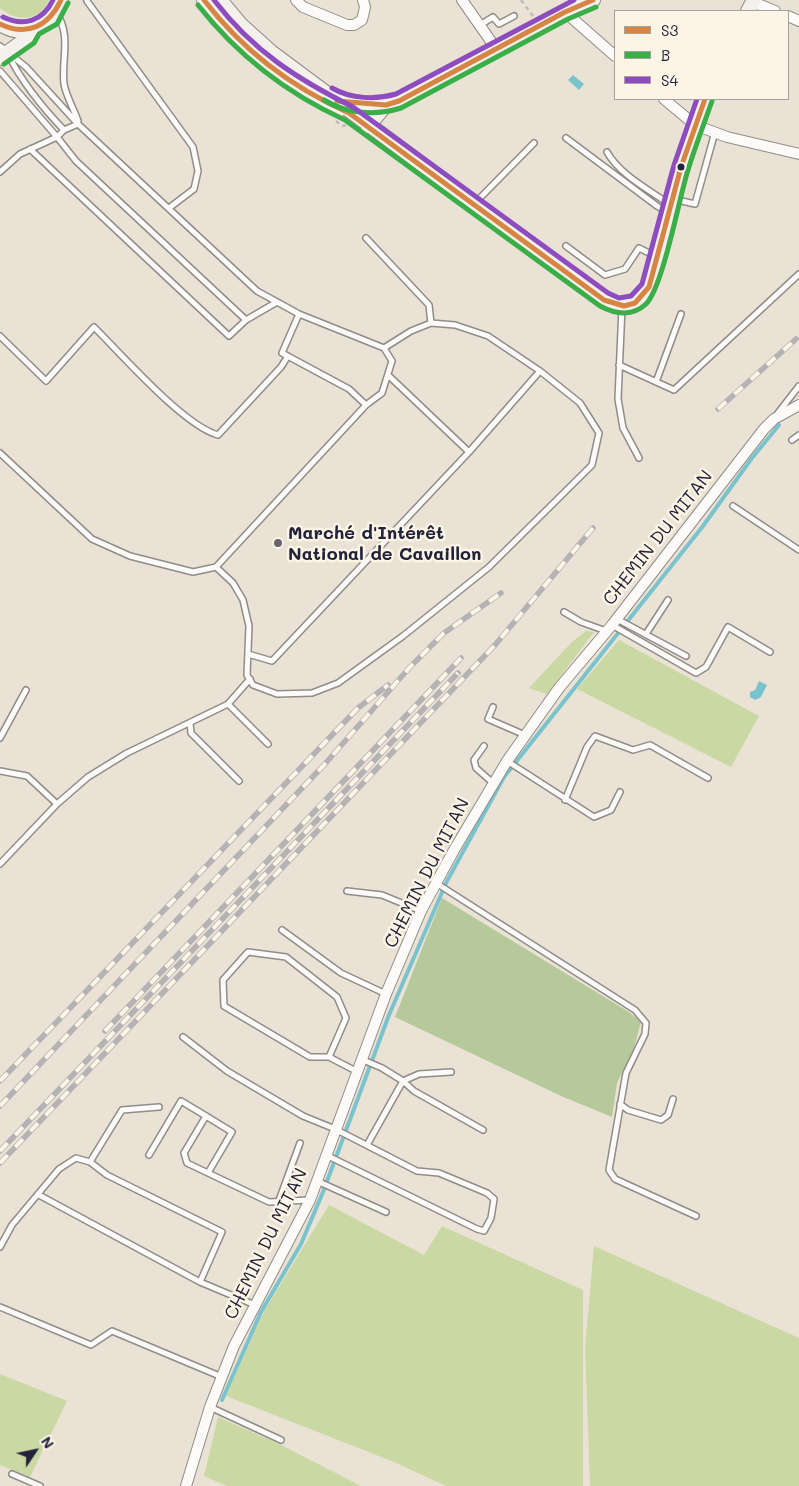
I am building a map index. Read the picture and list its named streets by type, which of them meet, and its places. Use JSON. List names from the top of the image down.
{
  "streets": {
    "street": ["CHEMIN DU MITAN"]
  },
  "places": ["Marché d'Intérêt National de Cavaillon"],
  "lines": ["transit line S3", "transit line S4", "transit line B"],
  "legend": ["S3", "B", "S4"],
  "north": "top right"
}
